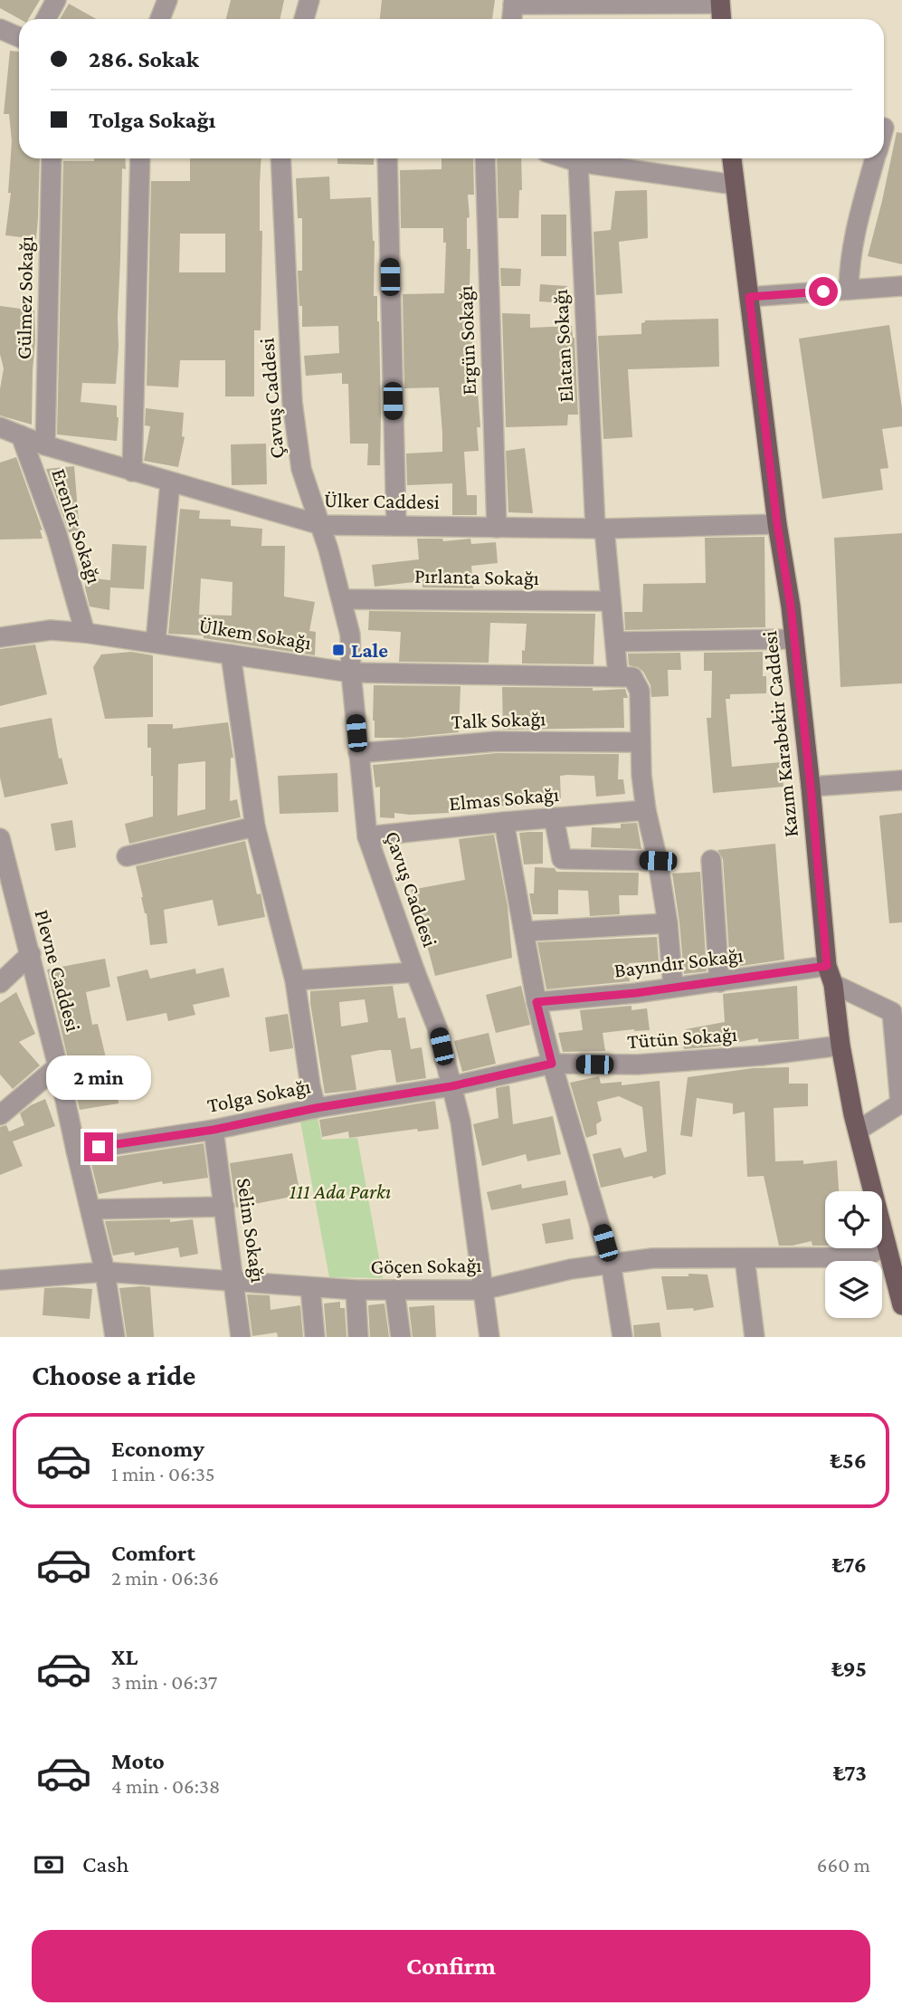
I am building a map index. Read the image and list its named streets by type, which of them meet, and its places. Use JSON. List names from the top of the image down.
{
  "streets": {
    "main road": ["Kazım Karabekir Caddesi"],
    "street": [
      "Gülmez Sokağı",
      "Ergün Sokağı",
      "Elatan Sokağı",
      "Çavuş Caddesi",
      "Ülker Caddesi",
      "Erenler Sokağı",
      "Pırlanta Sokağı",
      "Ülkem Sokağı",
      "Talk Sokağı",
      "Elmas Sokağı",
      "Bayındır Sokağı",
      "Plevne Caddesi",
      "Tütün Sokağı",
      "Tolga Sokağı",
      "Selim Sokağı",
      "Göçen Sokağı"
    ]
  },
  "crossings": [
    ["Gülmez Sokağı", "Ülker Caddesi"],
    ["Ergün Sokağı", "Ülker Caddesi"],
    ["Elatan Sokağı", "Ülker Caddesi"],
    ["Çavuş Caddesi", "Ülker Caddesi"],
    ["Çavuş Caddesi", "Pırlanta Sokağı"],
    ["Çavuş Caddesi", "Ülkem Sokağı"],
    ["Çavuş Caddesi", "Talk Sokağı"],
    ["Çavuş Caddesi", "Elmas Sokağı"],
    ["Çavuş Caddesi", "Tütün Sokağı"],
    ["Çavuş Caddesi", "Tolga Sokağı"],
    ["Çavuş Caddesi", "Göçen Sokağı"],
    ["Ülker Caddesi", "Erenler Sokağı"],
    ["Ülker Caddesi", "Kazım Karabekir Caddesi"],
    ["Erenler Sokağı", "Ülkem Sokağı"],
    ["Kazım Karabekir Caddesi", "Bayındır Sokağı"],
    ["Kazım Karabekir Caddesi", "Tütün Sokağı"],
    ["Kazım Karabekir Caddesi", "Göçen Sokağı"],
    ["Plevne Caddesi", "Tolga Sokağı"],
    ["Plevne Caddesi", "Göçen Sokağı"],
    ["Tütün Sokağı", "Tolga Sokağı"],
    ["Tolga Sokağı", "Selim Sokağı"],
    ["Selim Sokağı", "Göçen Sokağı"]
  ],
  "parks": ["111 Ada Parkı"],
  "places": {
    "transit": ["Lale"]
  },
  "page": {
    "banner": ["286. Sokak", "Tolga Sokağı"],
    "bubble": "2 min",
    "heading": "Choose a ride",
    "list": [
      {
        "name": "Economy",
        "note": "1 min · 06:35",
        "value": "₺56"
      },
      {
        "name": "Comfort",
        "note": "2 min · 06:36",
        "value": "₺76"
      },
      {
        "name": "XL",
        "note": "3 min · 06:37",
        "value": "₺95"
      },
      {
        "name": "Moto",
        "note": "4 min · 06:38",
        "value": "₺73"
      }
    ],
    "pay": ["Cash", "660 m"],
    "buttons": "Confirm"
  }
}
